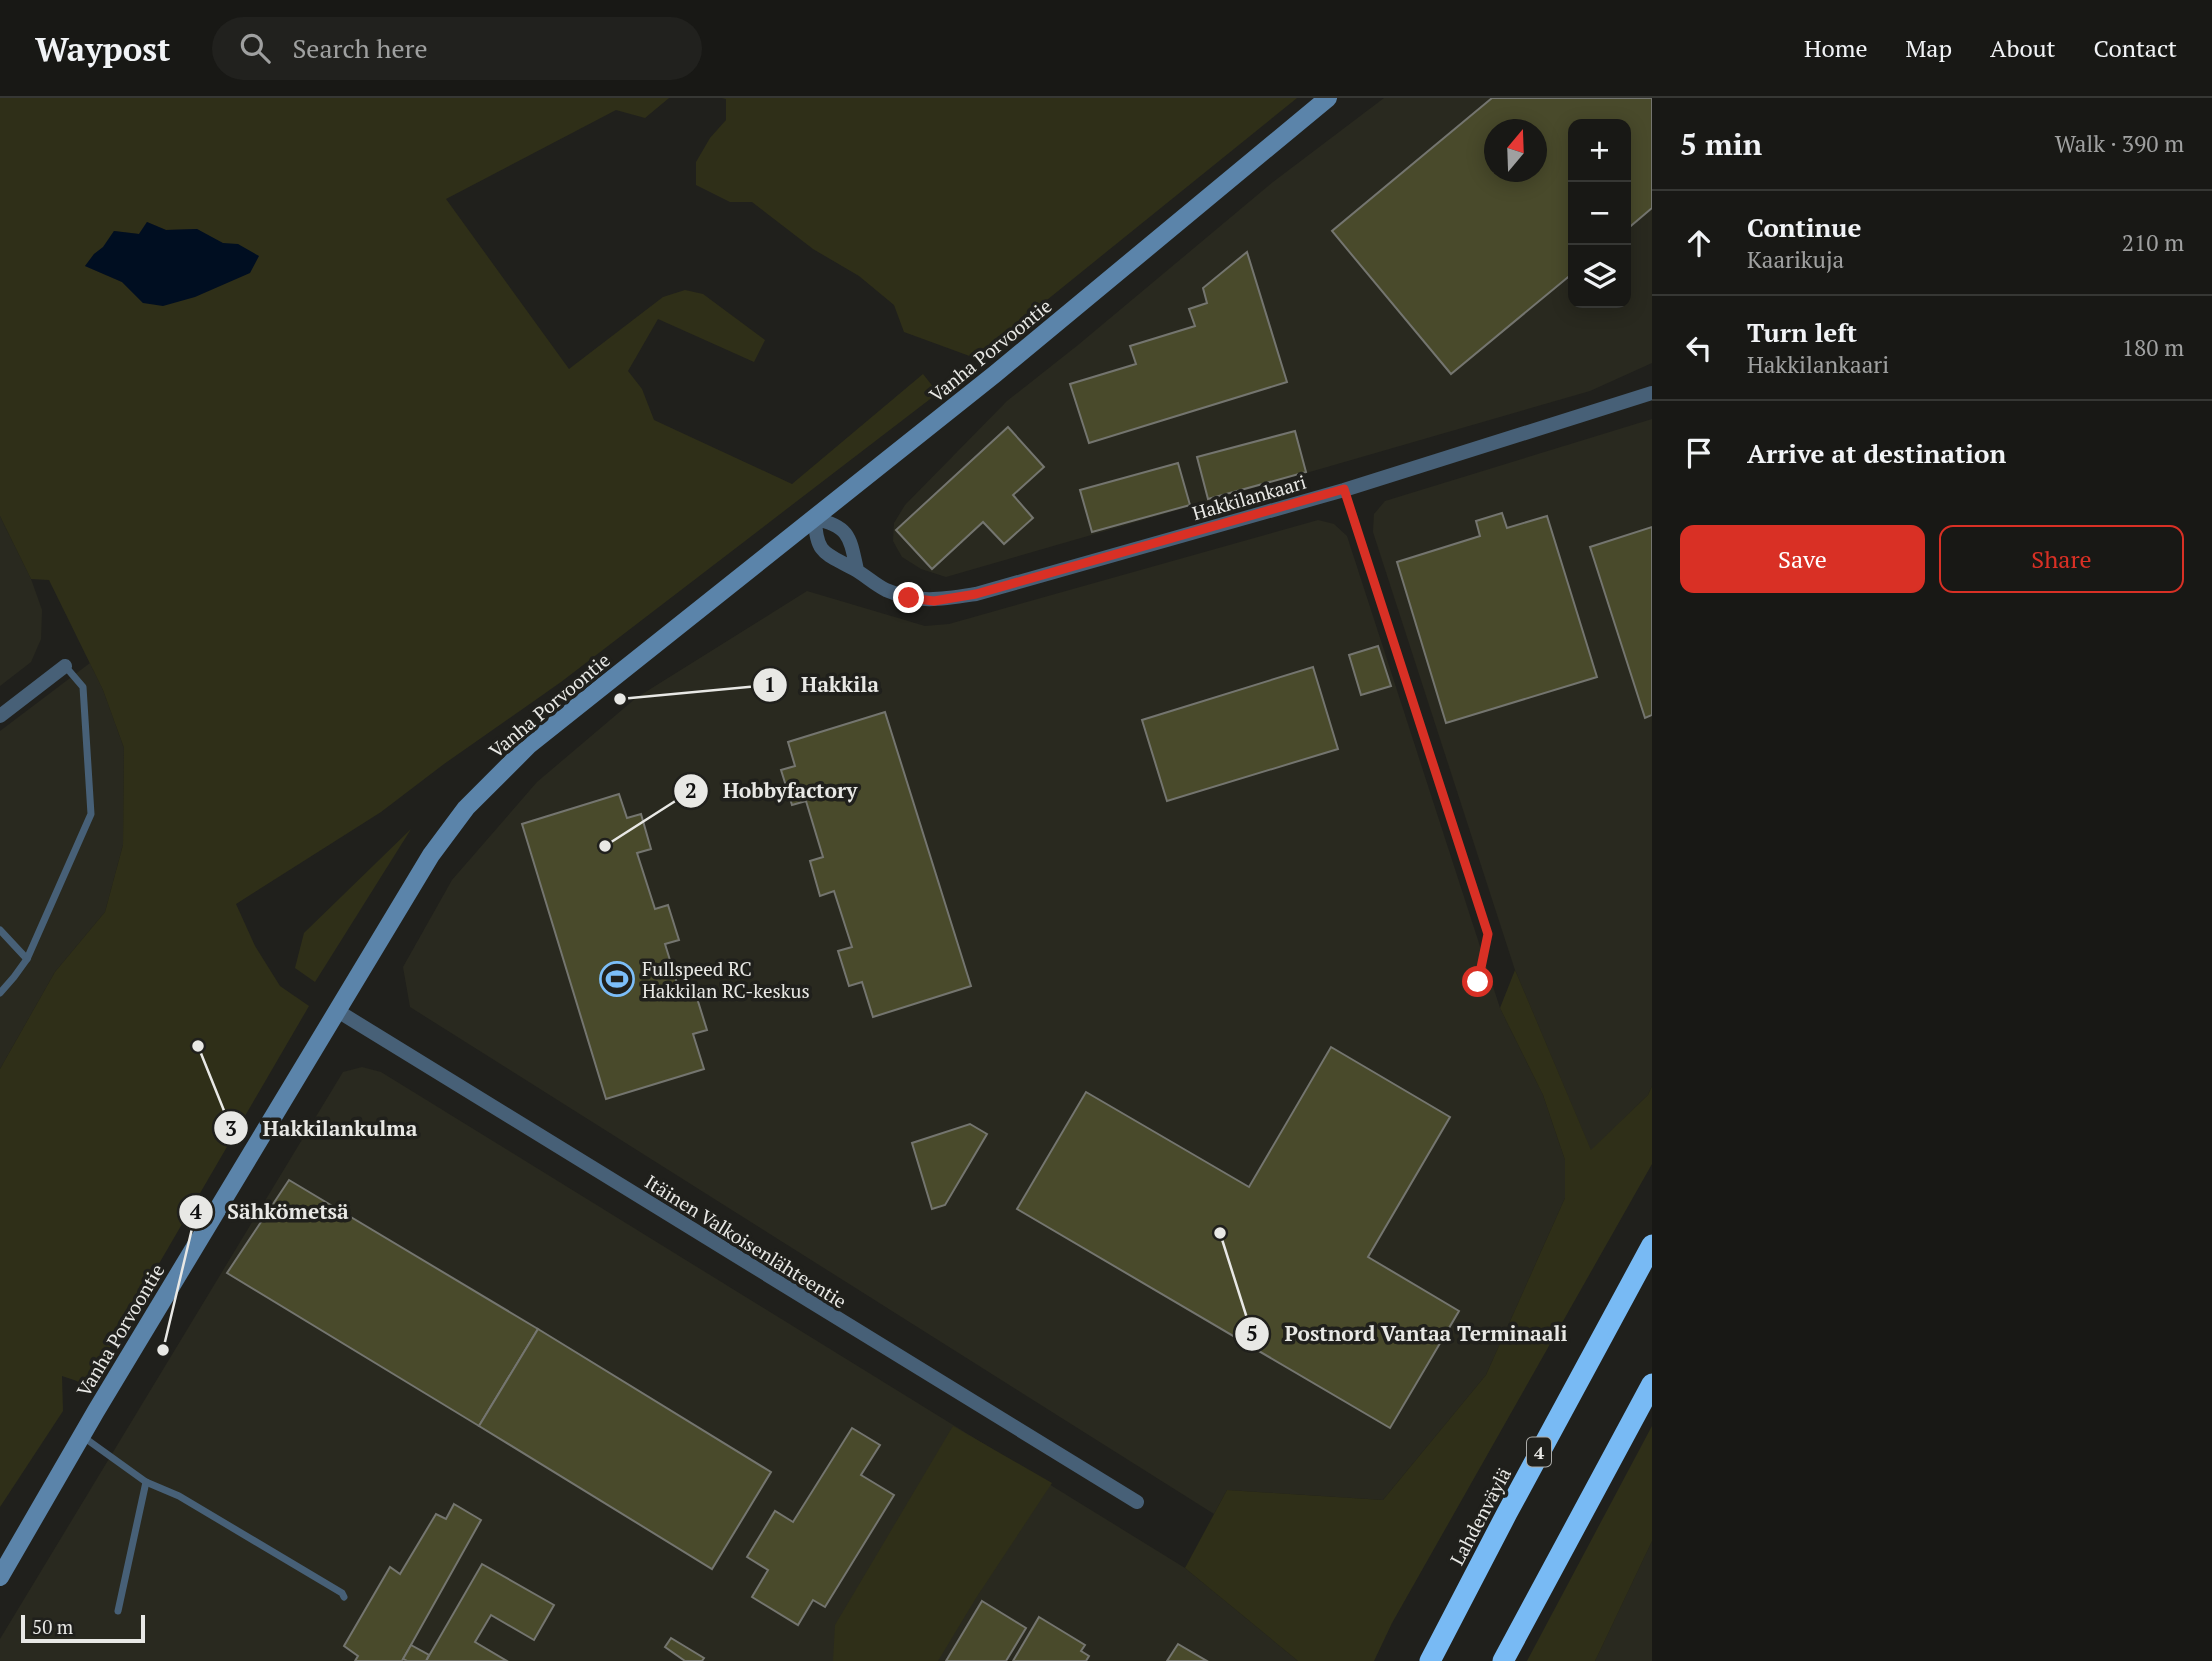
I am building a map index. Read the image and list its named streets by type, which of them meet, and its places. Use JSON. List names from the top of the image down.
{
  "streets": {
    "highway": ["4", "Lahdenväylä"],
    "main road": ["Vanha Porvoontie"],
    "street": ["Hakkilankaari", "Itäinen Valkoisenlähteentie"]
  },
  "crossings": [
    ["Vanha Porvoontie", "Hakkilankaari"],
    ["Vanha Porvoontie", "Itäinen Valkoisenlähteentie"]
  ],
  "places": {
    "other": [
      "Hakkila",
      "Hobbyfactory",
      "Hakkilankulma",
      "Postnord Vantaa Terminaali",
      "Sähkömetsä"
    ],
    "sports": ["Fullspeed RC Hakkilan RC-keskus"]
  },
  "scale_bar": "50 m",
  "north": "top",
  "page": {
    "header": "Waypost",
    "search": "Search here",
    "nav": [
      "Home",
      "Map",
      "About",
      "Contact"
    ],
    "heading": ["5 min", "Walk · 390 m"],
    "map_buttons": ["+", "−"],
    "list": [
      ["Continue", "Kaarikuja", "210 m"],
      ["Turn left", "Hakkilankaari", "180 m"],
      "Arrive at destination"
    ],
    "buttons": ["Save", "Share"],
    "scale": "50 m"
  }
}
